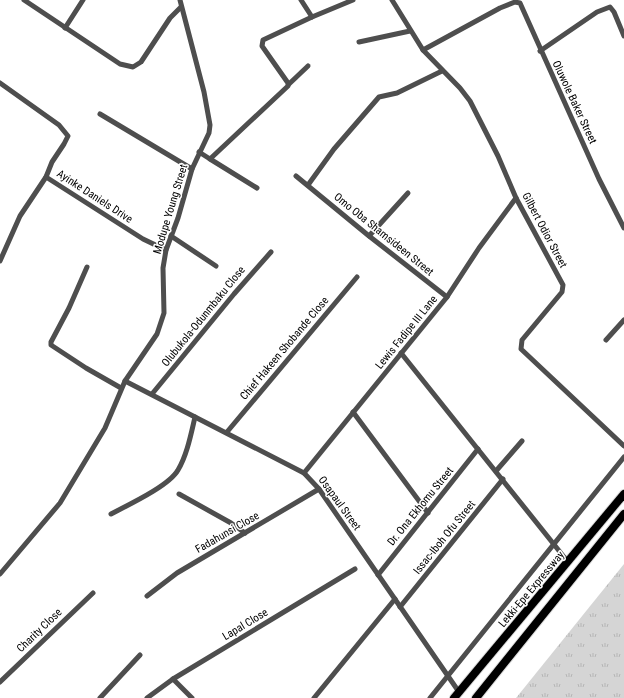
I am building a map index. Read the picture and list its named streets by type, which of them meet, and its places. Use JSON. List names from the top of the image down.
{
  "streets": {
    "highway": ["Lekki-Epe Expressway"],
    "street": [
      "Oluwole Baker Street",
      "Ayinke Daniels Drive",
      "Modupe Young Street",
      "Gilbert Odior Street",
      "Omo Oba Shamsideen Street",
      "Olubukola-Odunmbaku Close",
      "Lewis Fadipe III Lane",
      "Chief Hakeen Shobande Close",
      "Osapaul Street",
      "Dr. Ona Ekhomu Street",
      "Fadahunsi Close",
      "Issac-Iboh Ofu Street",
      "Lapal Close",
      "Charity Close"
    ]
  },
  "crossings": [
    ["Oluwole Baker Street", "Gilbert Odior Street"],
    ["Ayinke Daniels Drive", "Modupe Young Street"],
    ["Modupe Young Street", "Osapaul Street"],
    ["Gilbert Odior Street", "Lewis Fadipe III Lane"],
    ["Omo Oba Shamsideen Street", "Lewis Fadipe III Lane"],
    ["Olubukola-Odunmbaku Close", "Osapaul Street"],
    ["Lewis Fadipe III Lane", "Osapaul Street"],
    ["Chief Hakeen Shobande Close", "Osapaul Street"],
    ["Osapaul Street", "Dr. Ona Ekhomu Street"],
    ["Osapaul Street", "Fadahunsi Close"],
    ["Osapaul Street", "Issac-Iboh Ofu Street"],
    ["Osapaul Street", "Lekki-Epe Expressway"]
  ]
}
